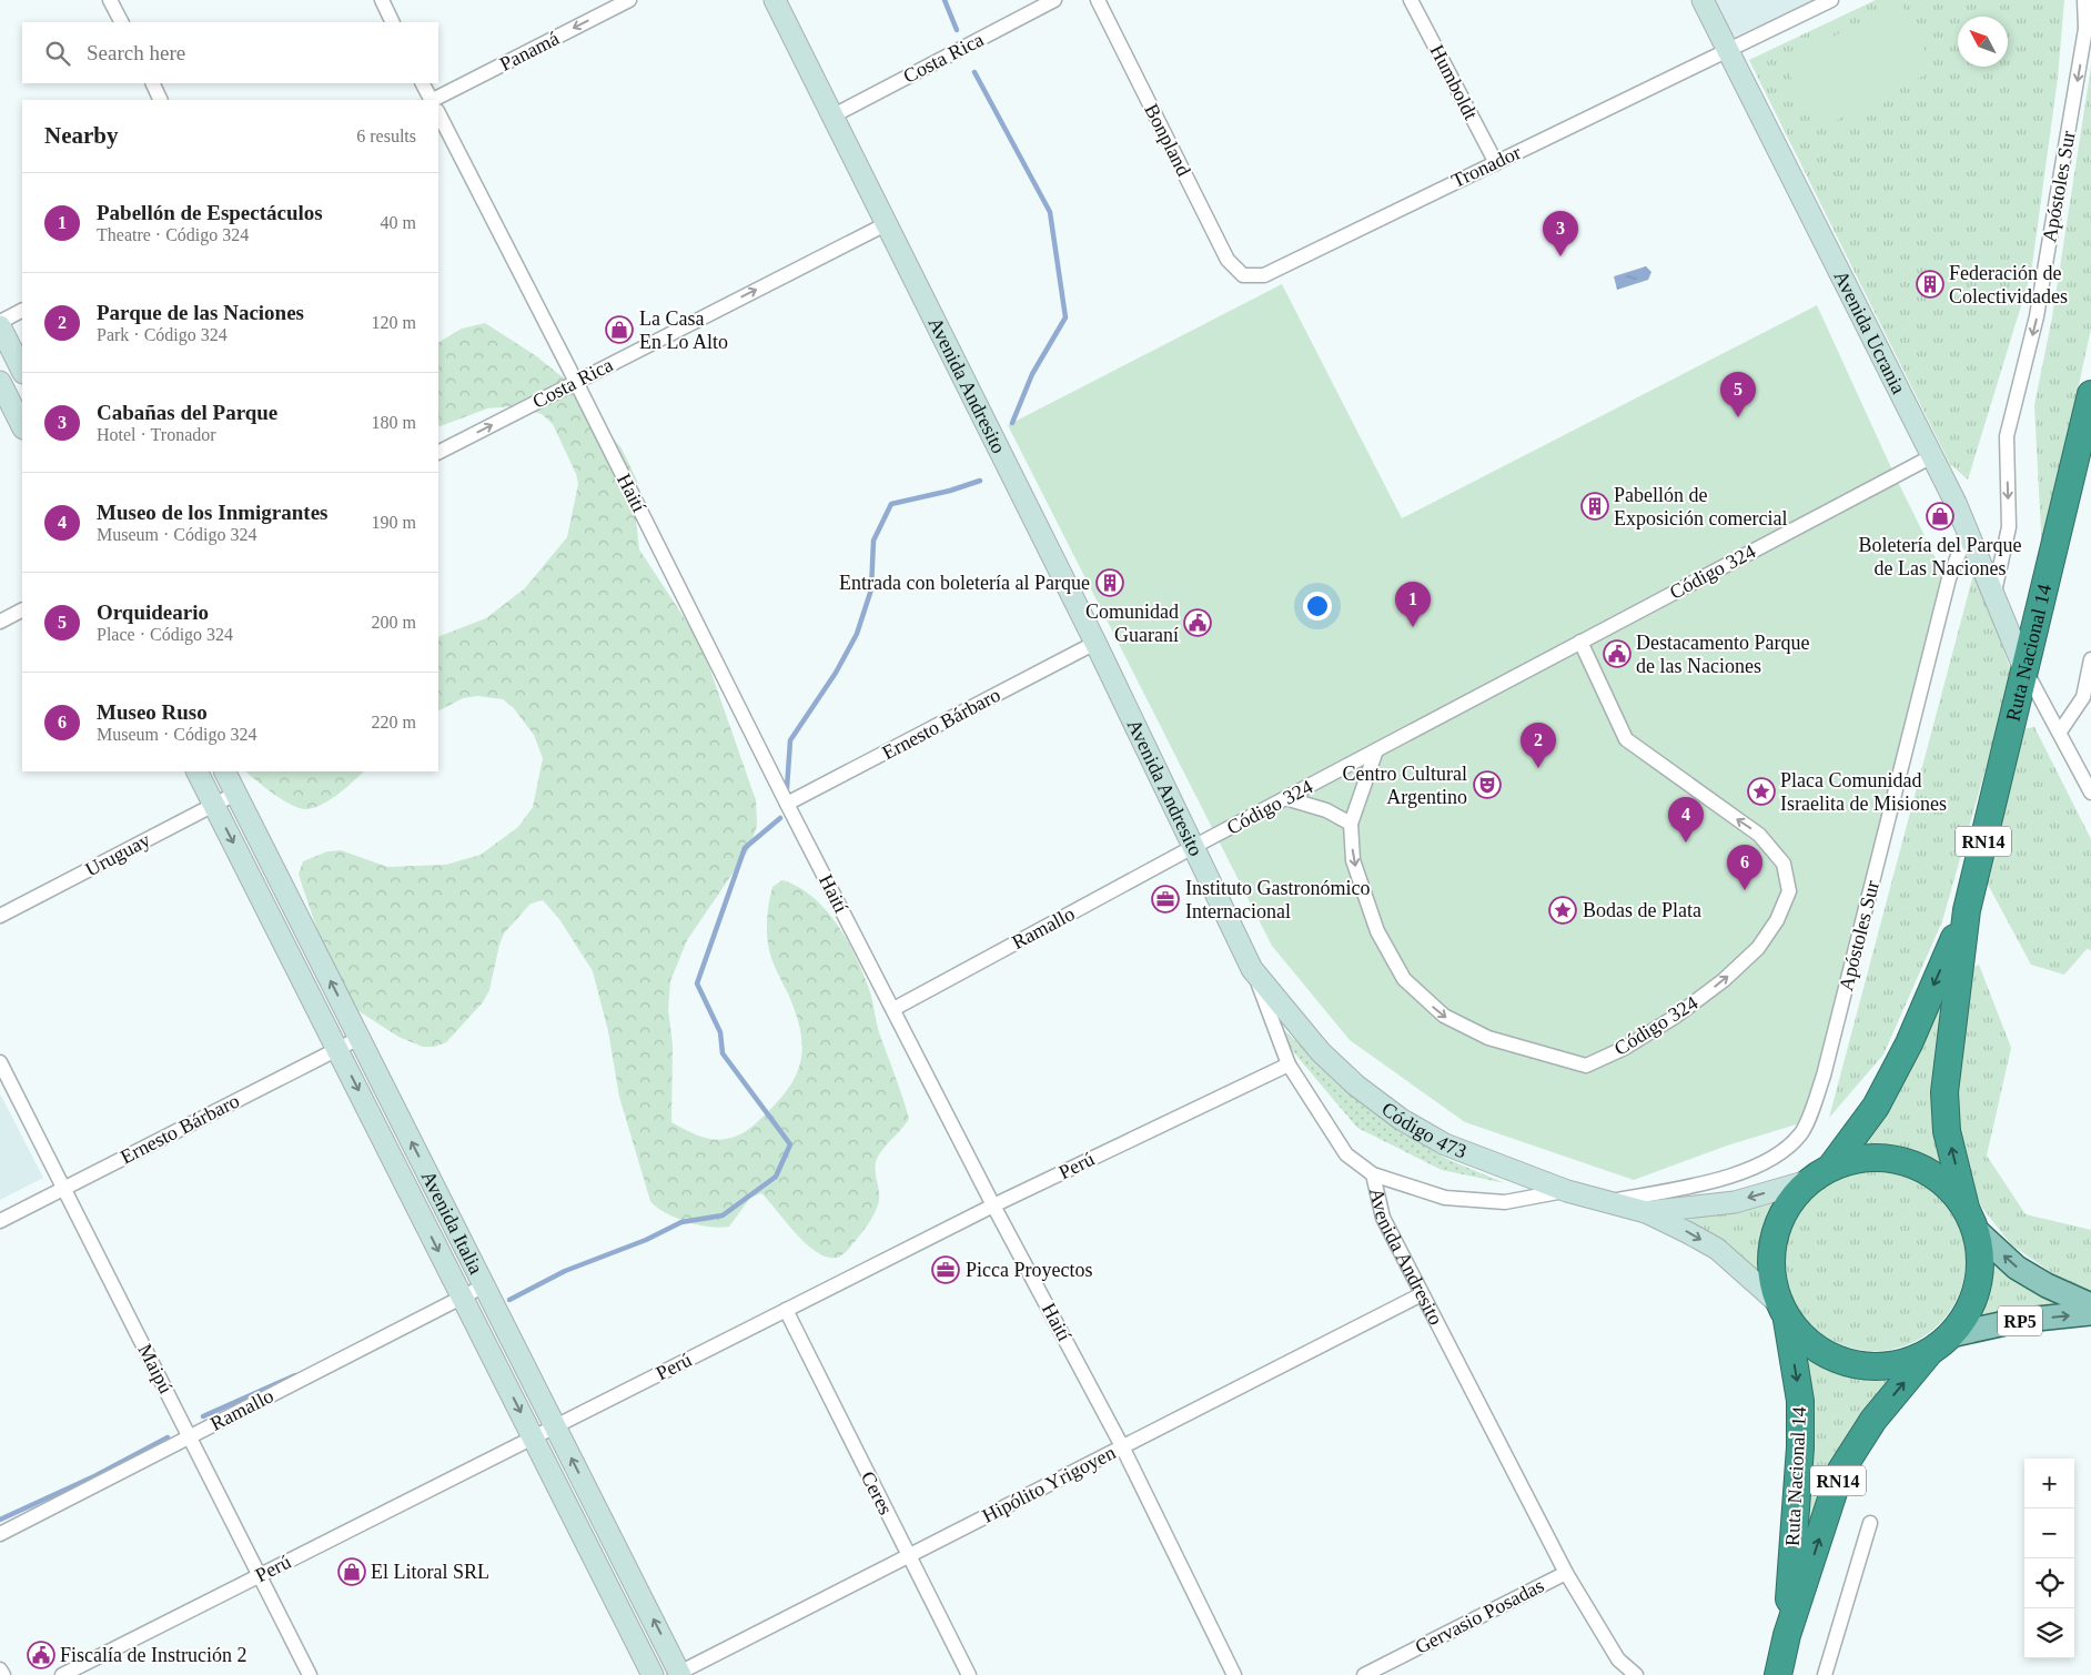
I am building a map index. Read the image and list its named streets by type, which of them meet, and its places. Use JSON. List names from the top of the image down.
{
  "streets": {
    "highway": ["Ruta Nacional 14", "RN14"],
    "main road": [
      "Avenida Ucrania",
      "Avenida Andresito",
      "Código 473",
      "Avenida Italia",
      "RP5"
    ],
    "street": [
      "Panamá",
      "Costa Rica",
      "Humboldt",
      "Bonpland",
      "Tronador",
      "Apóstoles Sur",
      "Haití",
      "Código 324",
      "Ernesto Bárbaro",
      "Uruguay",
      "Ramallo",
      "Perú",
      "Maipú",
      "Hipólito Yrigoyen",
      "Ceres",
      "Gervasio Posadas"
    ]
  },
  "crossings": [
    ["Costa Rica", "Avenida Andresito"],
    ["Costa Rica", "Haití"],
    ["Humboldt", "Tronador"],
    ["Bonpland", "Tronador"],
    ["Tronador", "Avenida Ucrania"],
    ["Apóstoles Sur", "Avenida Ucrania"],
    ["Apóstoles Sur", "Código 473"],
    ["Avenida Ucrania", "Código 324"],
    ["Avenida Ucrania", "Ruta Nacional 14"],
    ["Avenida Andresito", "Código 324"],
    ["Avenida Andresito", "Ernesto Bárbaro"],
    ["Avenida Andresito", "Ramallo"],
    ["Avenida Andresito", "Código 473"],
    ["Avenida Andresito", "Perú"],
    ["Avenida Andresito", "Hipólito Yrigoyen"],
    ["Avenida Andresito", "Gervasio Posadas"],
    ["Haití", "Ernesto Bárbaro"],
    ["Haití", "Ramallo"],
    ["Haití", "Perú"],
    ["Haití", "Hipólito Yrigoyen"],
    ["Código 324", "Ramallo"],
    ["Ruta Nacional 14", "RN14"],
    ["Ruta Nacional 14", "RP5"],
    ["Ernesto Bárbaro", "Avenida Italia"],
    ["Ernesto Bárbaro", "Maipú"],
    ["RN14", "RP5"],
    ["Uruguay", "Avenida Italia"],
    ["Ramallo", "Avenida Italia"],
    ["Ramallo", "Maipú"],
    ["Perú", "Avenida Italia"],
    ["Perú", "Maipú"],
    ["Perú", "Ceres"],
    ["Avenida Italia", "Hipólito Yrigoyen"],
    ["Hipólito Yrigoyen", "Ceres"]
  ],
  "one_way": ["Panamá", "Costa Rica", "Apóstoles Sur"],
  "places": {
    "building": ["Federación de Colectividades", "Pabellón de Exposición comercial", "Entrada con boletería al Parque"],
    "shop": ["La Casa En Lo Alto", "Boletería del Parque de Las Naciones", "El Litoral SRL"],
    "public building": ["Comunidad Guaraní", "Destacamento Parque de las Naciones", "Fiscalía de Instrución 2"],
    "theatre": ["Centro Cultural Argentino"],
    "place": ["Placa Comunidad Israelita de Misiones", "Bodas de Plata"],
    "office": ["Instituto Gastronómico Internacional", "Picca Proyectos"]
  },
  "north": "top left",
  "page": {
    "search": "Search here",
    "heading": ["Nearby", "6 results"],
    "list": [
      {
        "mark": "1",
        "name": "Pabellón de Espectáculos",
        "note": "Theatre · Código 324",
        "value": "40 m"
      },
      {
        "mark": "2",
        "name": "Parque de las Naciones",
        "note": "Park · Código 324",
        "value": "120 m"
      },
      {
        "mark": "3",
        "name": "Cabañas del Parque",
        "note": "Hotel · Tronador",
        "value": "180 m"
      },
      {
        "mark": "4",
        "name": "Museo de los Inmigrantes",
        "note": "Museum · Código 324",
        "value": "190 m"
      },
      {
        "mark": "5",
        "name": "Orquideario",
        "note": "Place · Código 324",
        "value": "200 m"
      },
      {
        "mark": "6",
        "name": "Museo Ruso",
        "note": "Museum · Código 324",
        "value": "220 m"
      }
    ],
    "pins": [
      "3",
      "5",
      "1",
      "2",
      "4",
      "6"
    ],
    "map_buttons": ["+", "−"]
  }
}
